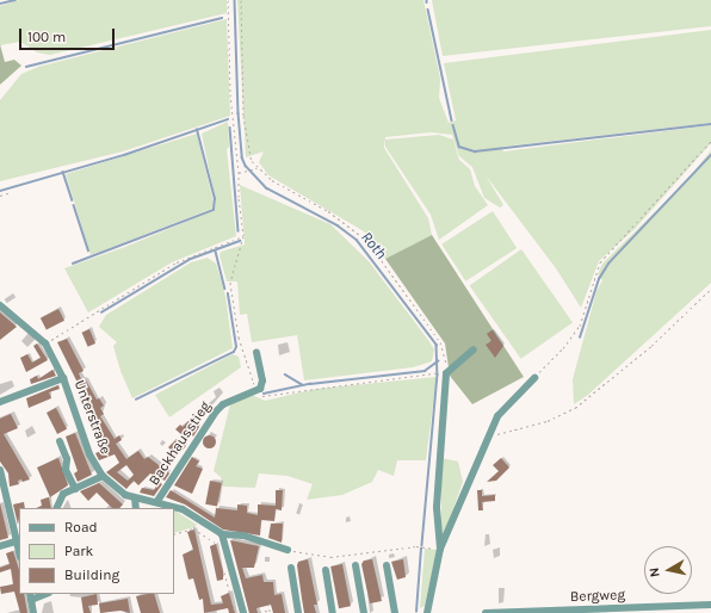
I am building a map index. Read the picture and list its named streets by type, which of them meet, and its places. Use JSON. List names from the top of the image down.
{
  "streets": {
    "street": ["Unterstraße", "Backhausstieg", "Bergweg"]
  },
  "crossings": [
    ["Unterstraße", "Backhausstieg"]
  ],
  "water": ["Roth"],
  "legend": ["Road", "Park", "Building"],
  "scale_bar": "100 m",
  "north": "left"
}
